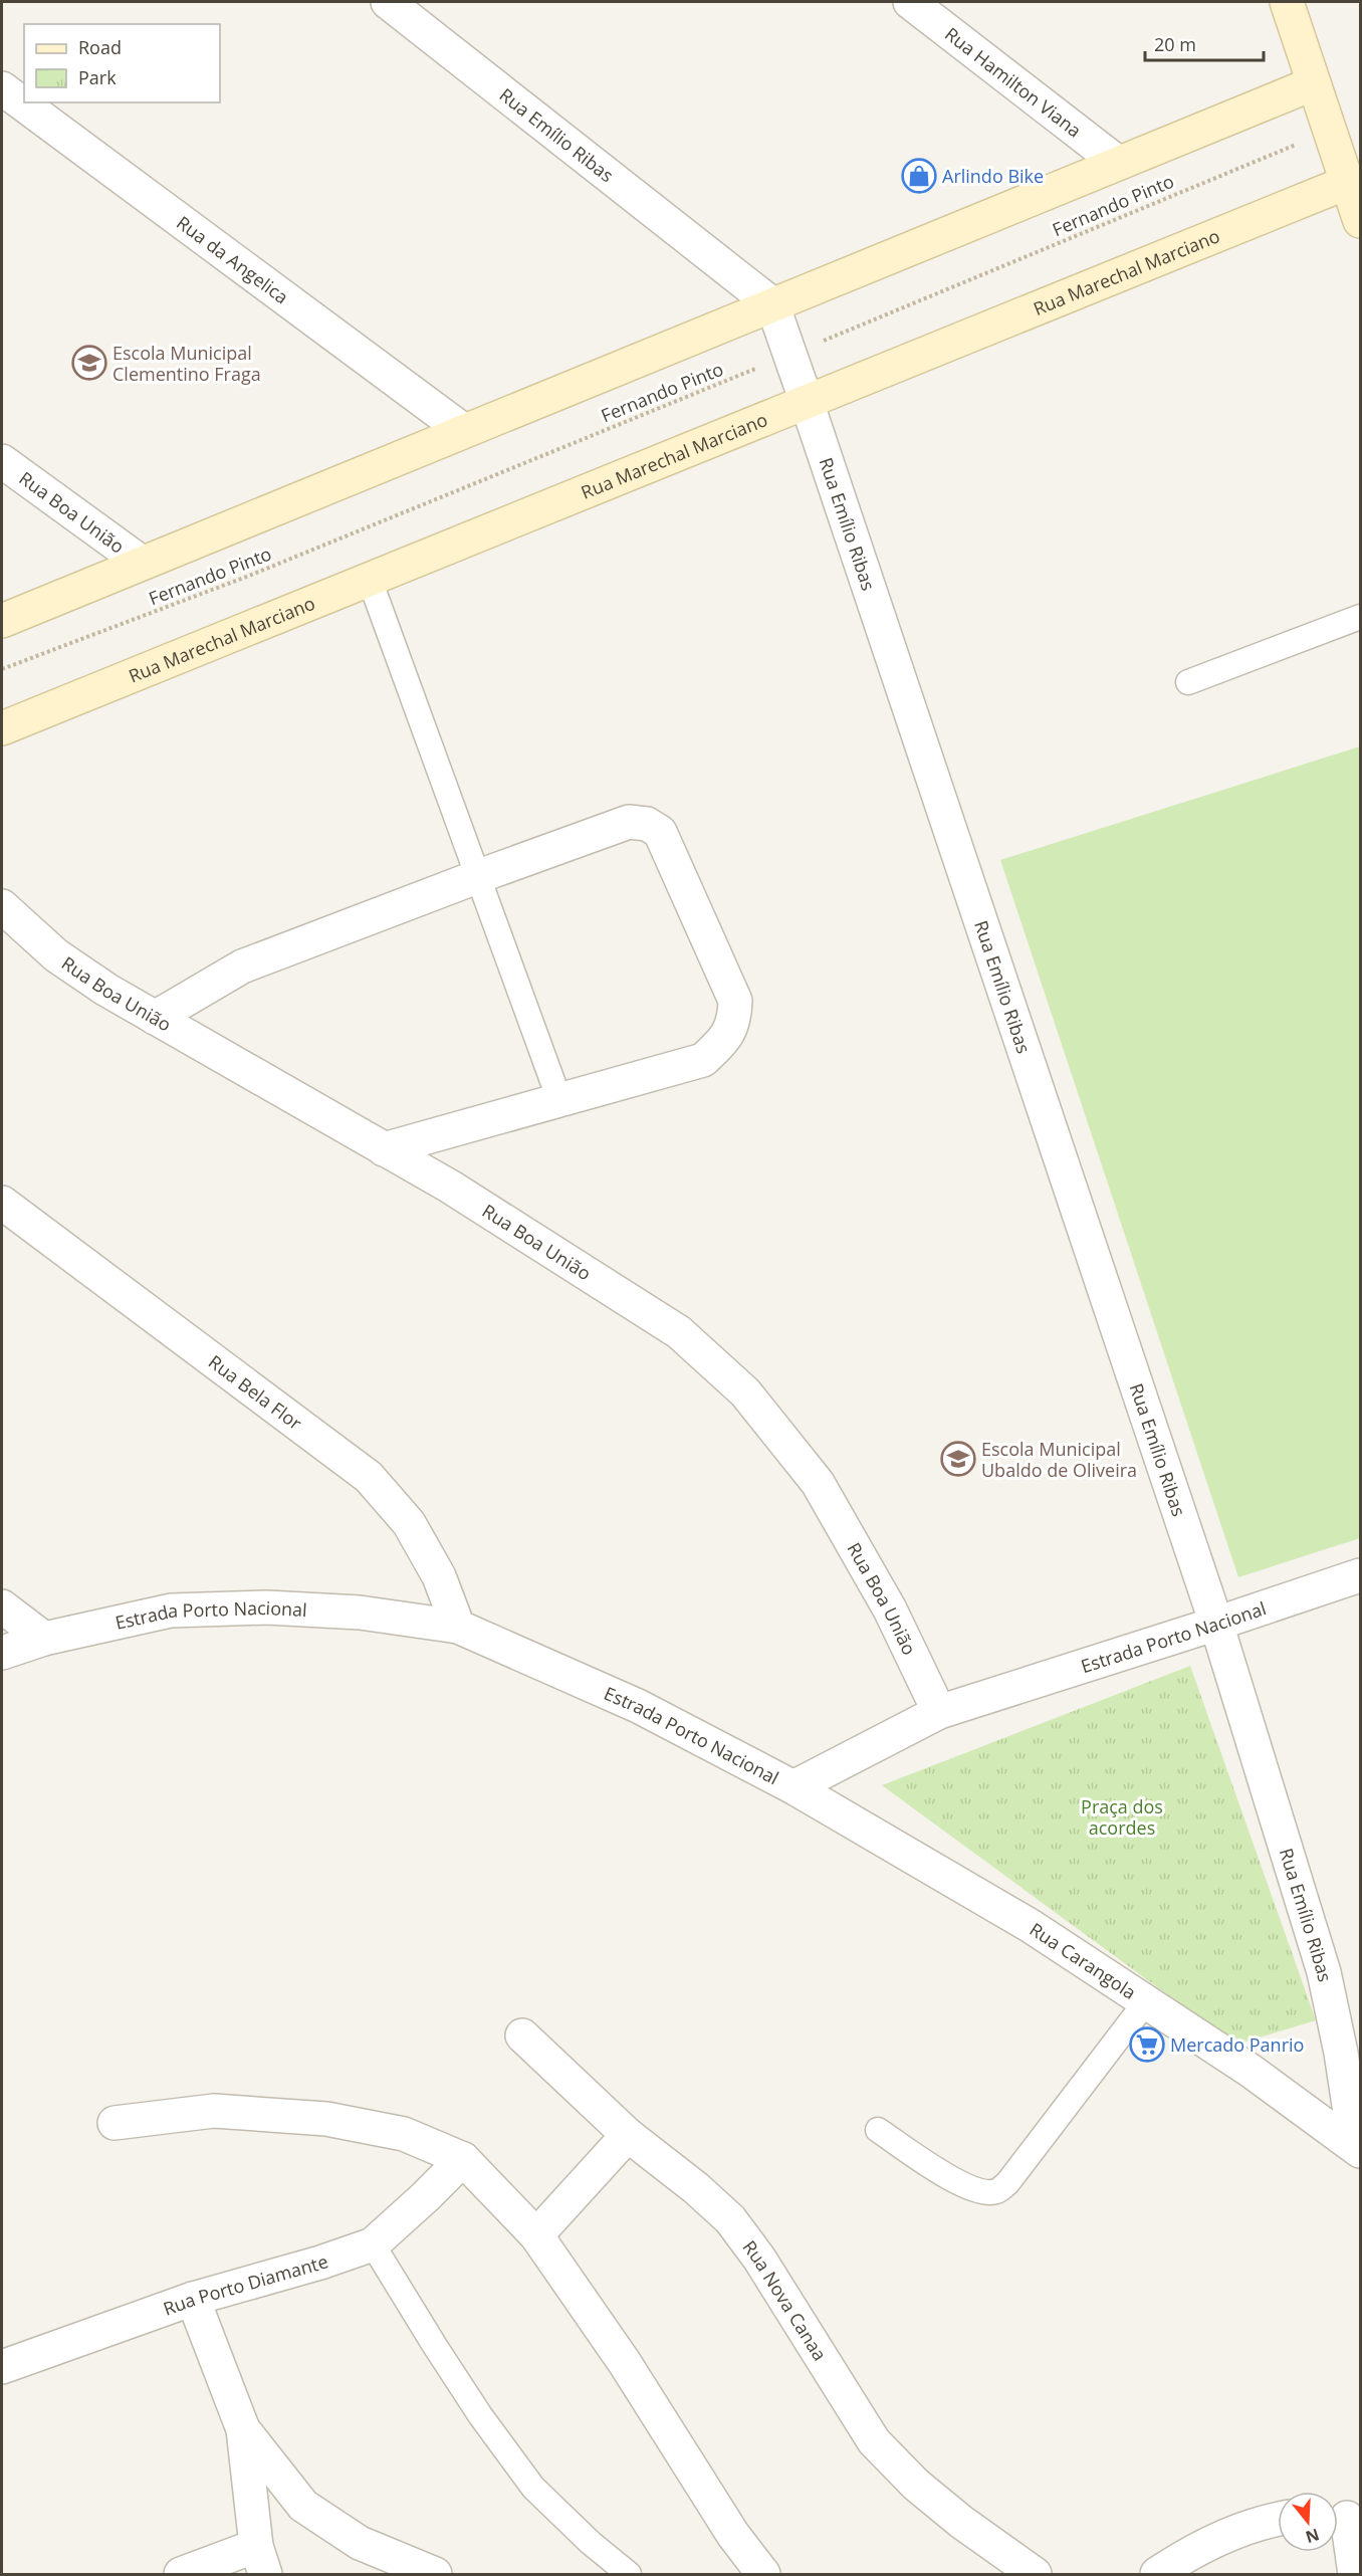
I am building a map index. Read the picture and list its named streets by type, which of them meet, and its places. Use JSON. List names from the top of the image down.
{
  "streets": {
    "main road": ["Rua Marechal Marciano"],
    "street": [
      "Rua Hamilton Viana",
      "Rua Emílio Ribas",
      "Rua da Angelica",
      "Rua Boa União",
      "Rua Bela Flor",
      "Estrada Porto Nacional",
      "Rua Carangola",
      "Rua Porto Diamante",
      "Rua Nova Canaa"
    ],
    "path": ["Fernando Pinto"]
  },
  "crossings": [
    ["Rua Emílio Ribas", "Fernando Pinto"],
    ["Rua Emílio Ribas", "Rua Marechal Marciano"],
    ["Rua Emílio Ribas", "Estrada Porto Nacional"],
    ["Rua Emílio Ribas", "Rua Carangola"],
    ["Rua Boa União", "Estrada Porto Nacional"],
    ["Rua Bela Flor", "Estrada Porto Nacional"],
    ["Estrada Porto Nacional", "Rua Carangola"]
  ],
  "parks": ["Praça dos acordes"],
  "places": {
    "shop": ["Arlindo Bike"],
    "school or university": ["Escola Municipal Clementino Fraga", "Escola Municipal Ubaldo de Oliveira"],
    "supermarket": ["Mercado Panrio"]
  },
  "legend": ["Road", "Park"],
  "scale_bar": "20 m",
  "north": "bottom"
}
